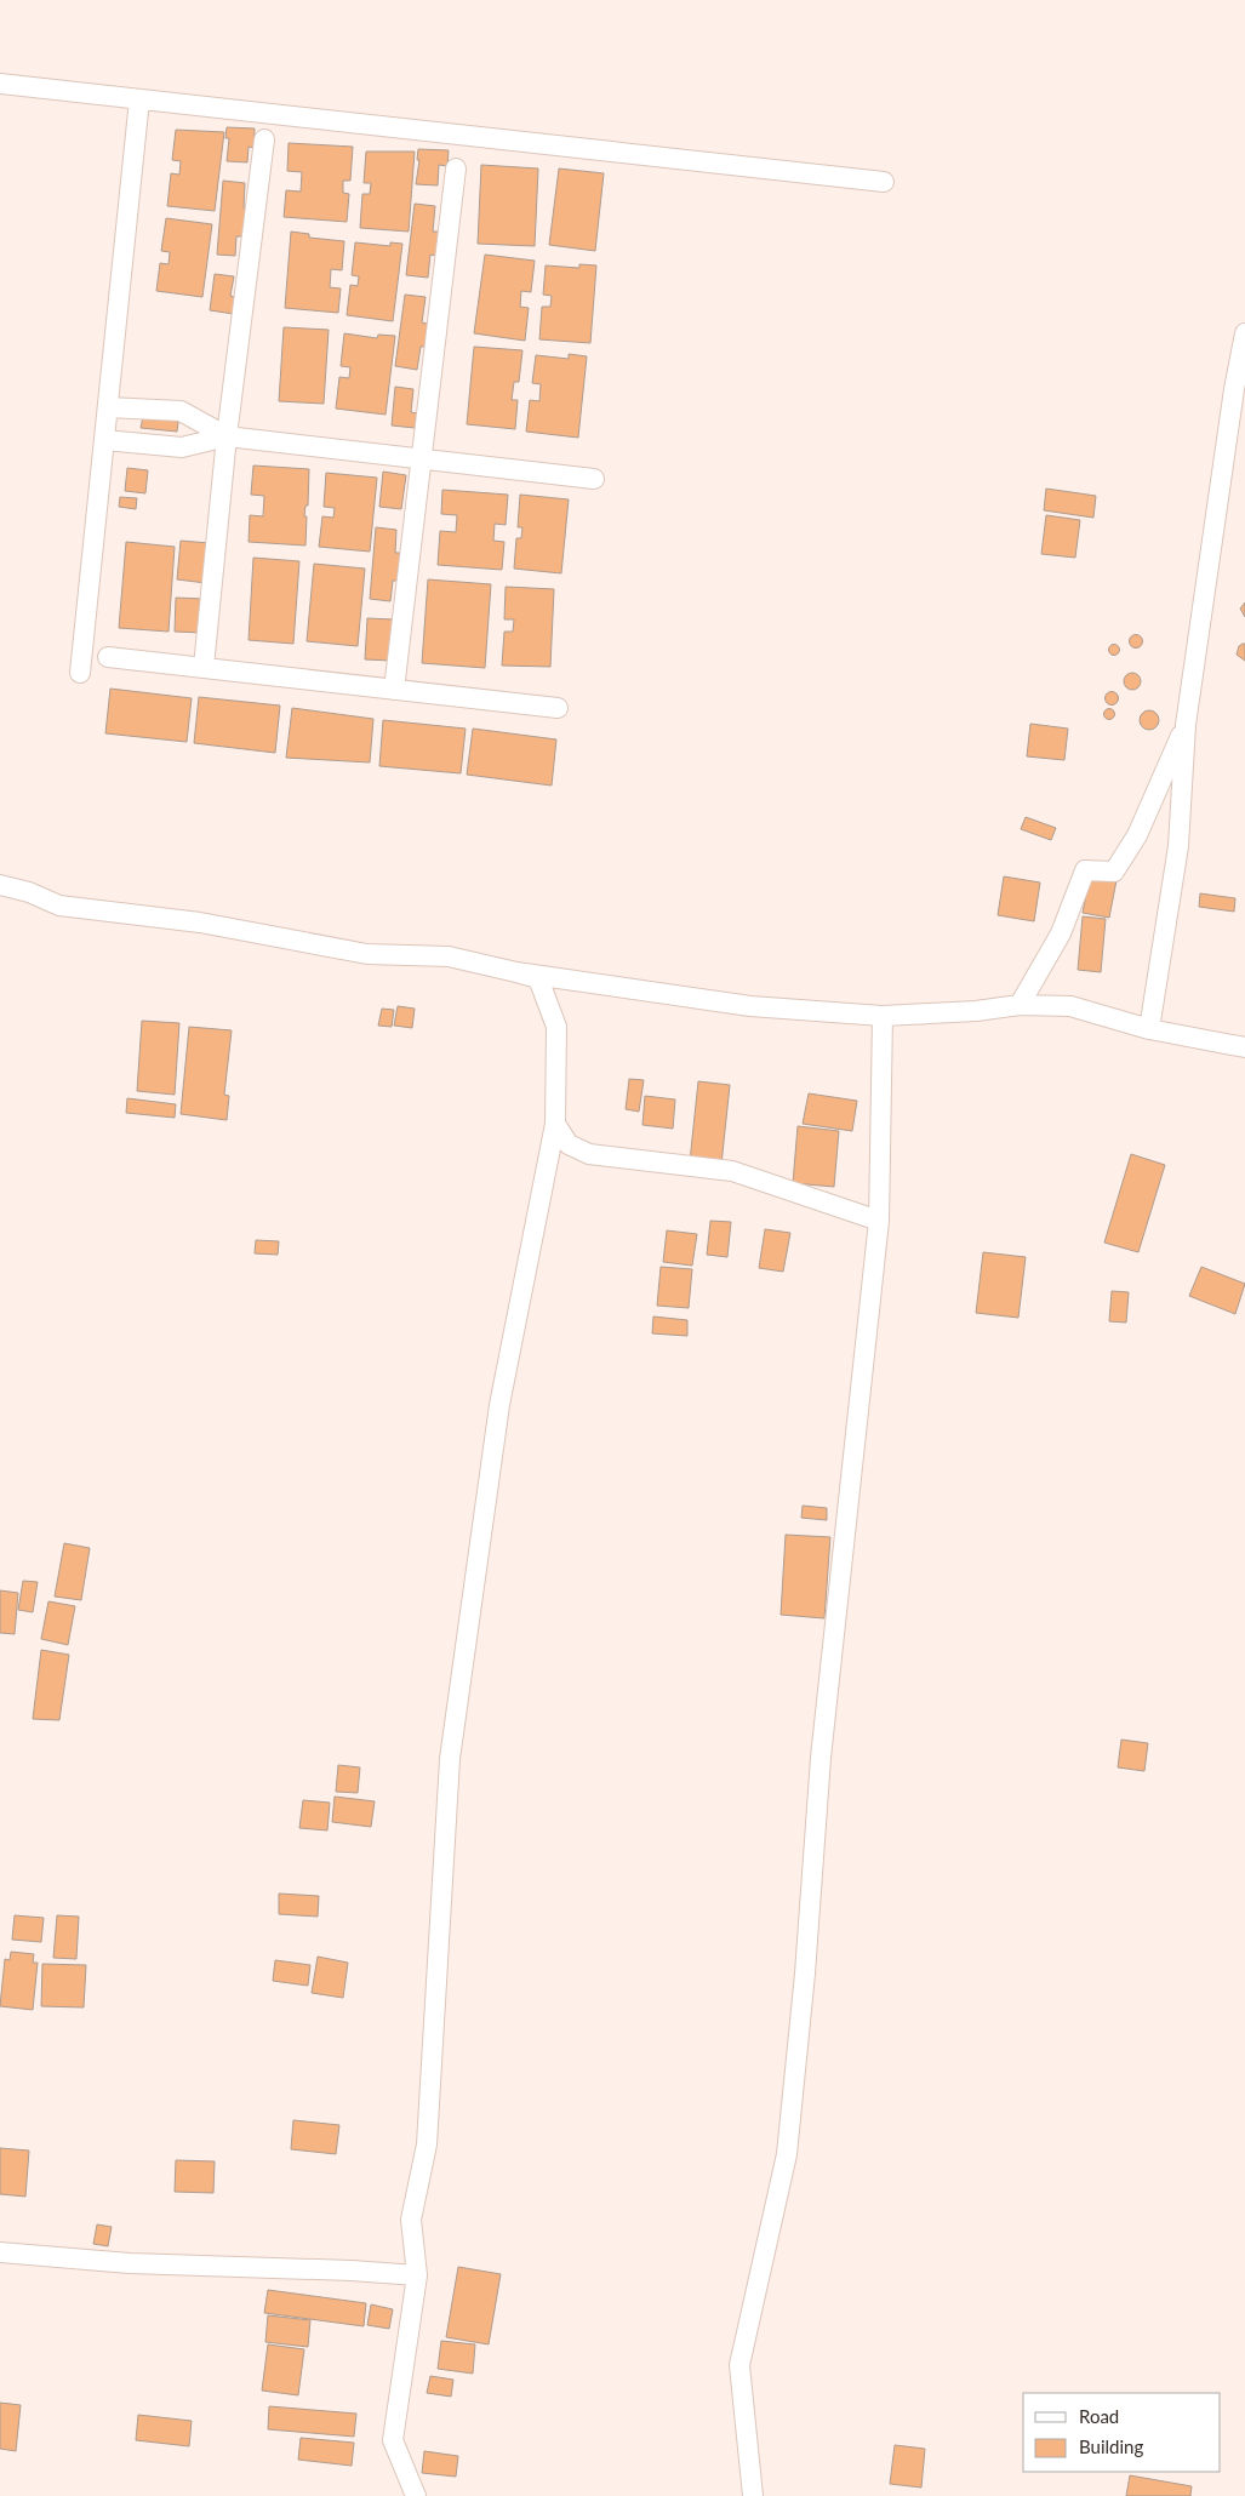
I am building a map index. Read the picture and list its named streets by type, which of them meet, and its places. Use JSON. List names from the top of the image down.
{
  "legend": ["Road", "Building"]
}
